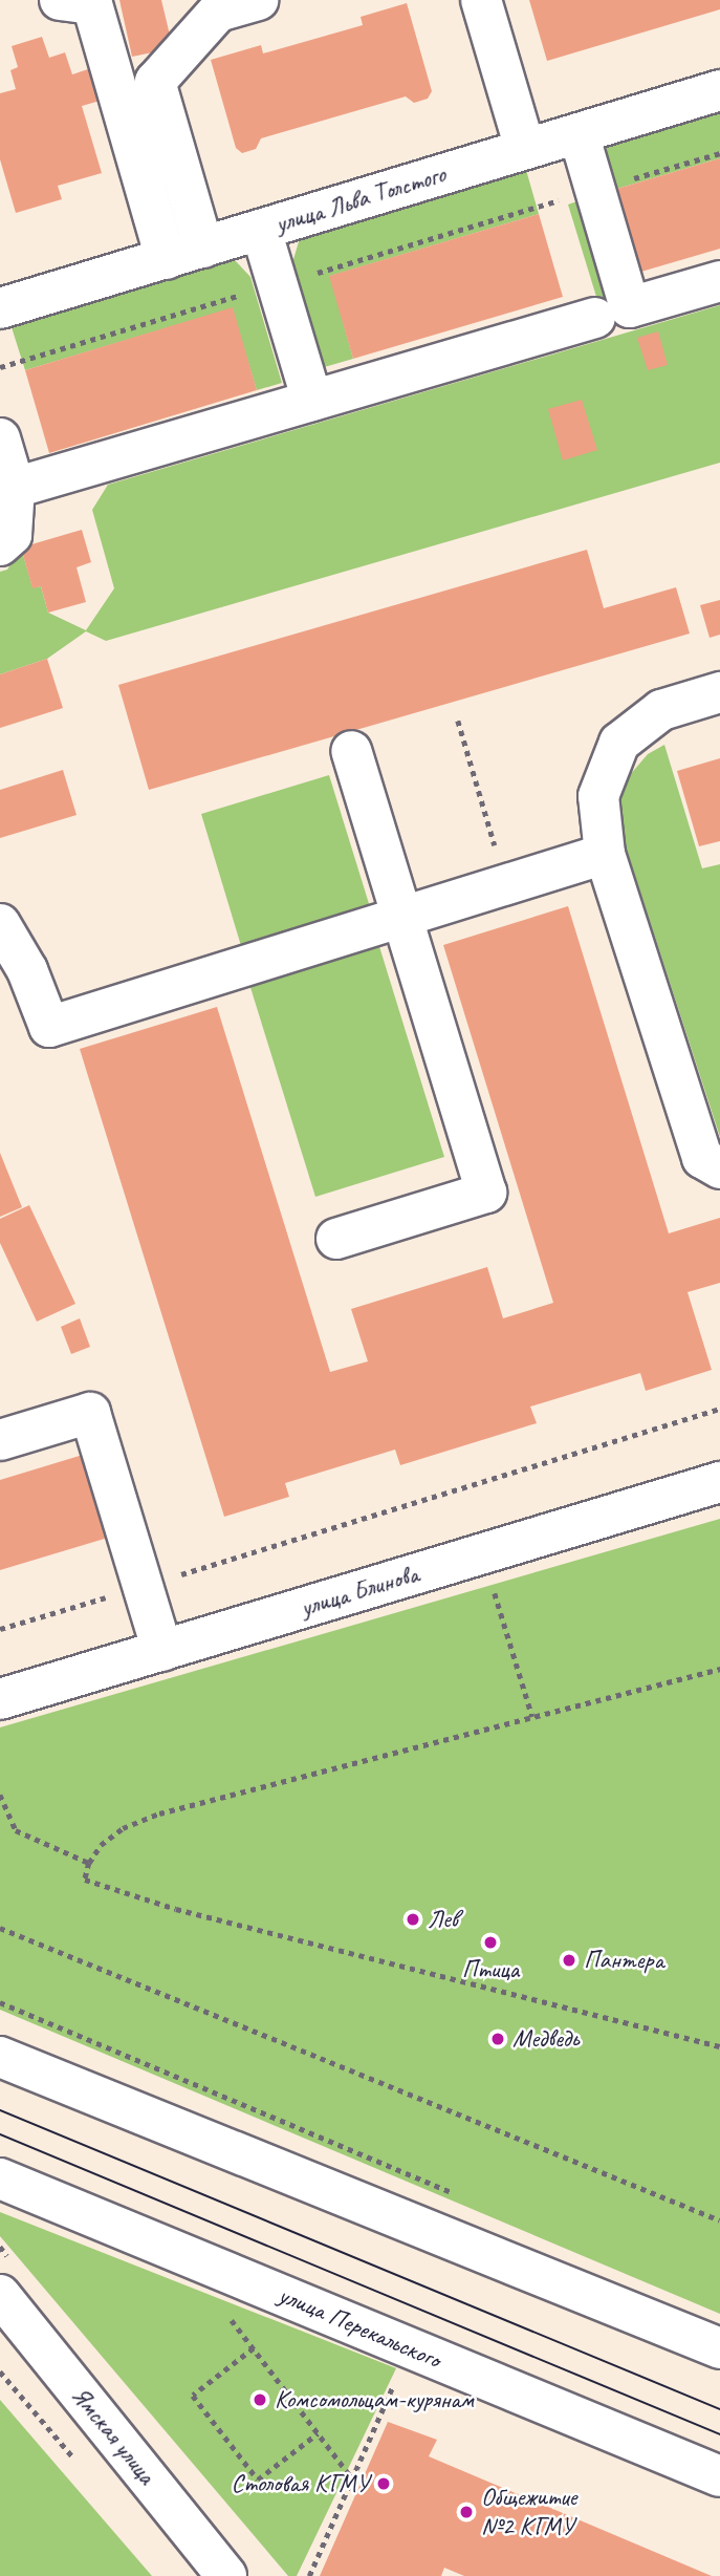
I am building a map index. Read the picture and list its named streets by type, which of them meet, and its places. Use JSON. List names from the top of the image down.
{
  "streets": {
    "main road": [
      "улица Льва Толстого",
      "улица Блинова",
      "улица Перекальского",
      "Ямская улица"
    ]
  },
  "places": [
    "Лев",
    "Птица",
    "Пантера",
    "Медведь",
    "Комсомольцам-курянам",
    "Столовая КГМУ",
    "Общежитие №2 КГМУ"
  ]
}
